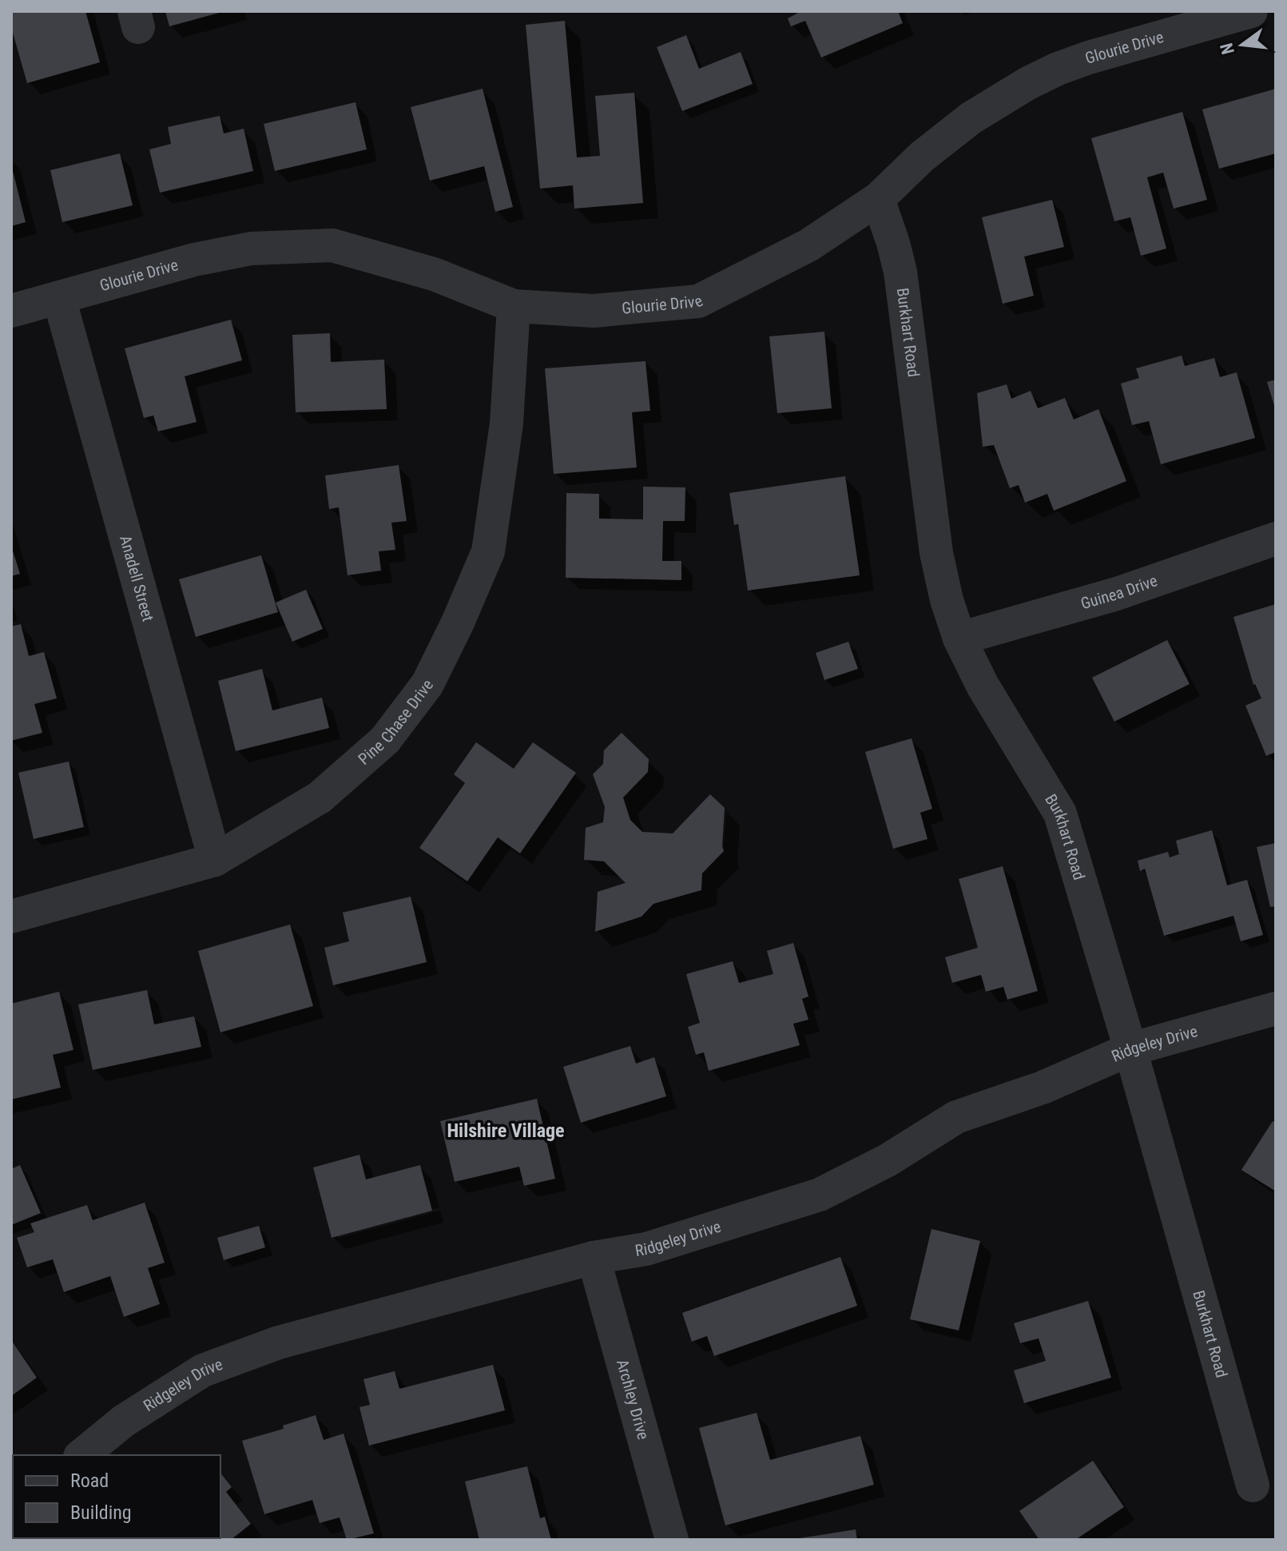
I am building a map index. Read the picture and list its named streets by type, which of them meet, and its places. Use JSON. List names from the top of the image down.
{
  "streets": {
    "street": [
      "Glourie Drive",
      "Burkhart Road",
      "Anadell Street",
      "Guinea Drive",
      "Pine Chase Drive",
      "Ridgeley Drive",
      "Archley Drive"
    ]
  },
  "crossings": [
    ["Glourie Drive", "Burkhart Road"],
    ["Glourie Drive", "Anadell Street"],
    ["Glourie Drive", "Pine Chase Drive"],
    ["Burkhart Road", "Guinea Drive"],
    ["Burkhart Road", "Ridgeley Drive"],
    ["Anadell Street", "Pine Chase Drive"],
    ["Ridgeley Drive", "Archley Drive"]
  ],
  "districts": ["Hilshire Village"],
  "legend": ["Road", "Building"],
  "north": "left"
}
